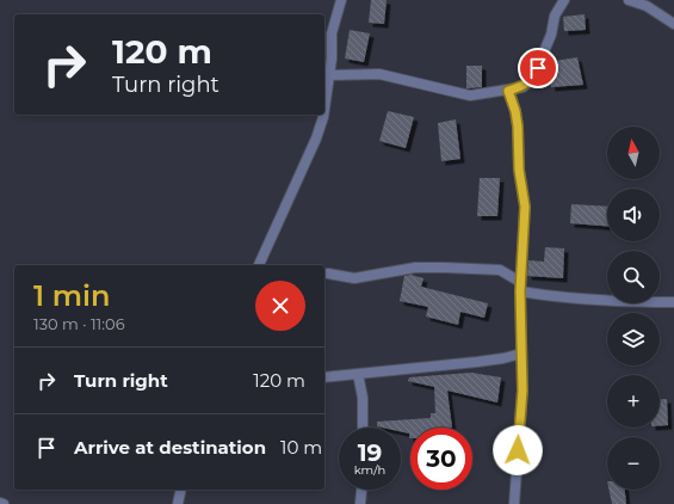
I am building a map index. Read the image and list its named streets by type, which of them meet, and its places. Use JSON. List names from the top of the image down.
{
  "north": "top",
  "page": {
    "turn": ["120 m", "Turn right"],
    "map_buttons": ["+", "−"],
    "heading": ["1 min", "130 m · 11:06"],
    "list": [
      {
        "name": "Turn right",
        "value": "120 m"
      },
      {
        "name": "Arrive at destination",
        "value": "10 m"
      }
    ],
    "speed": "19 km/h",
    "limit": "30"
  }
}
